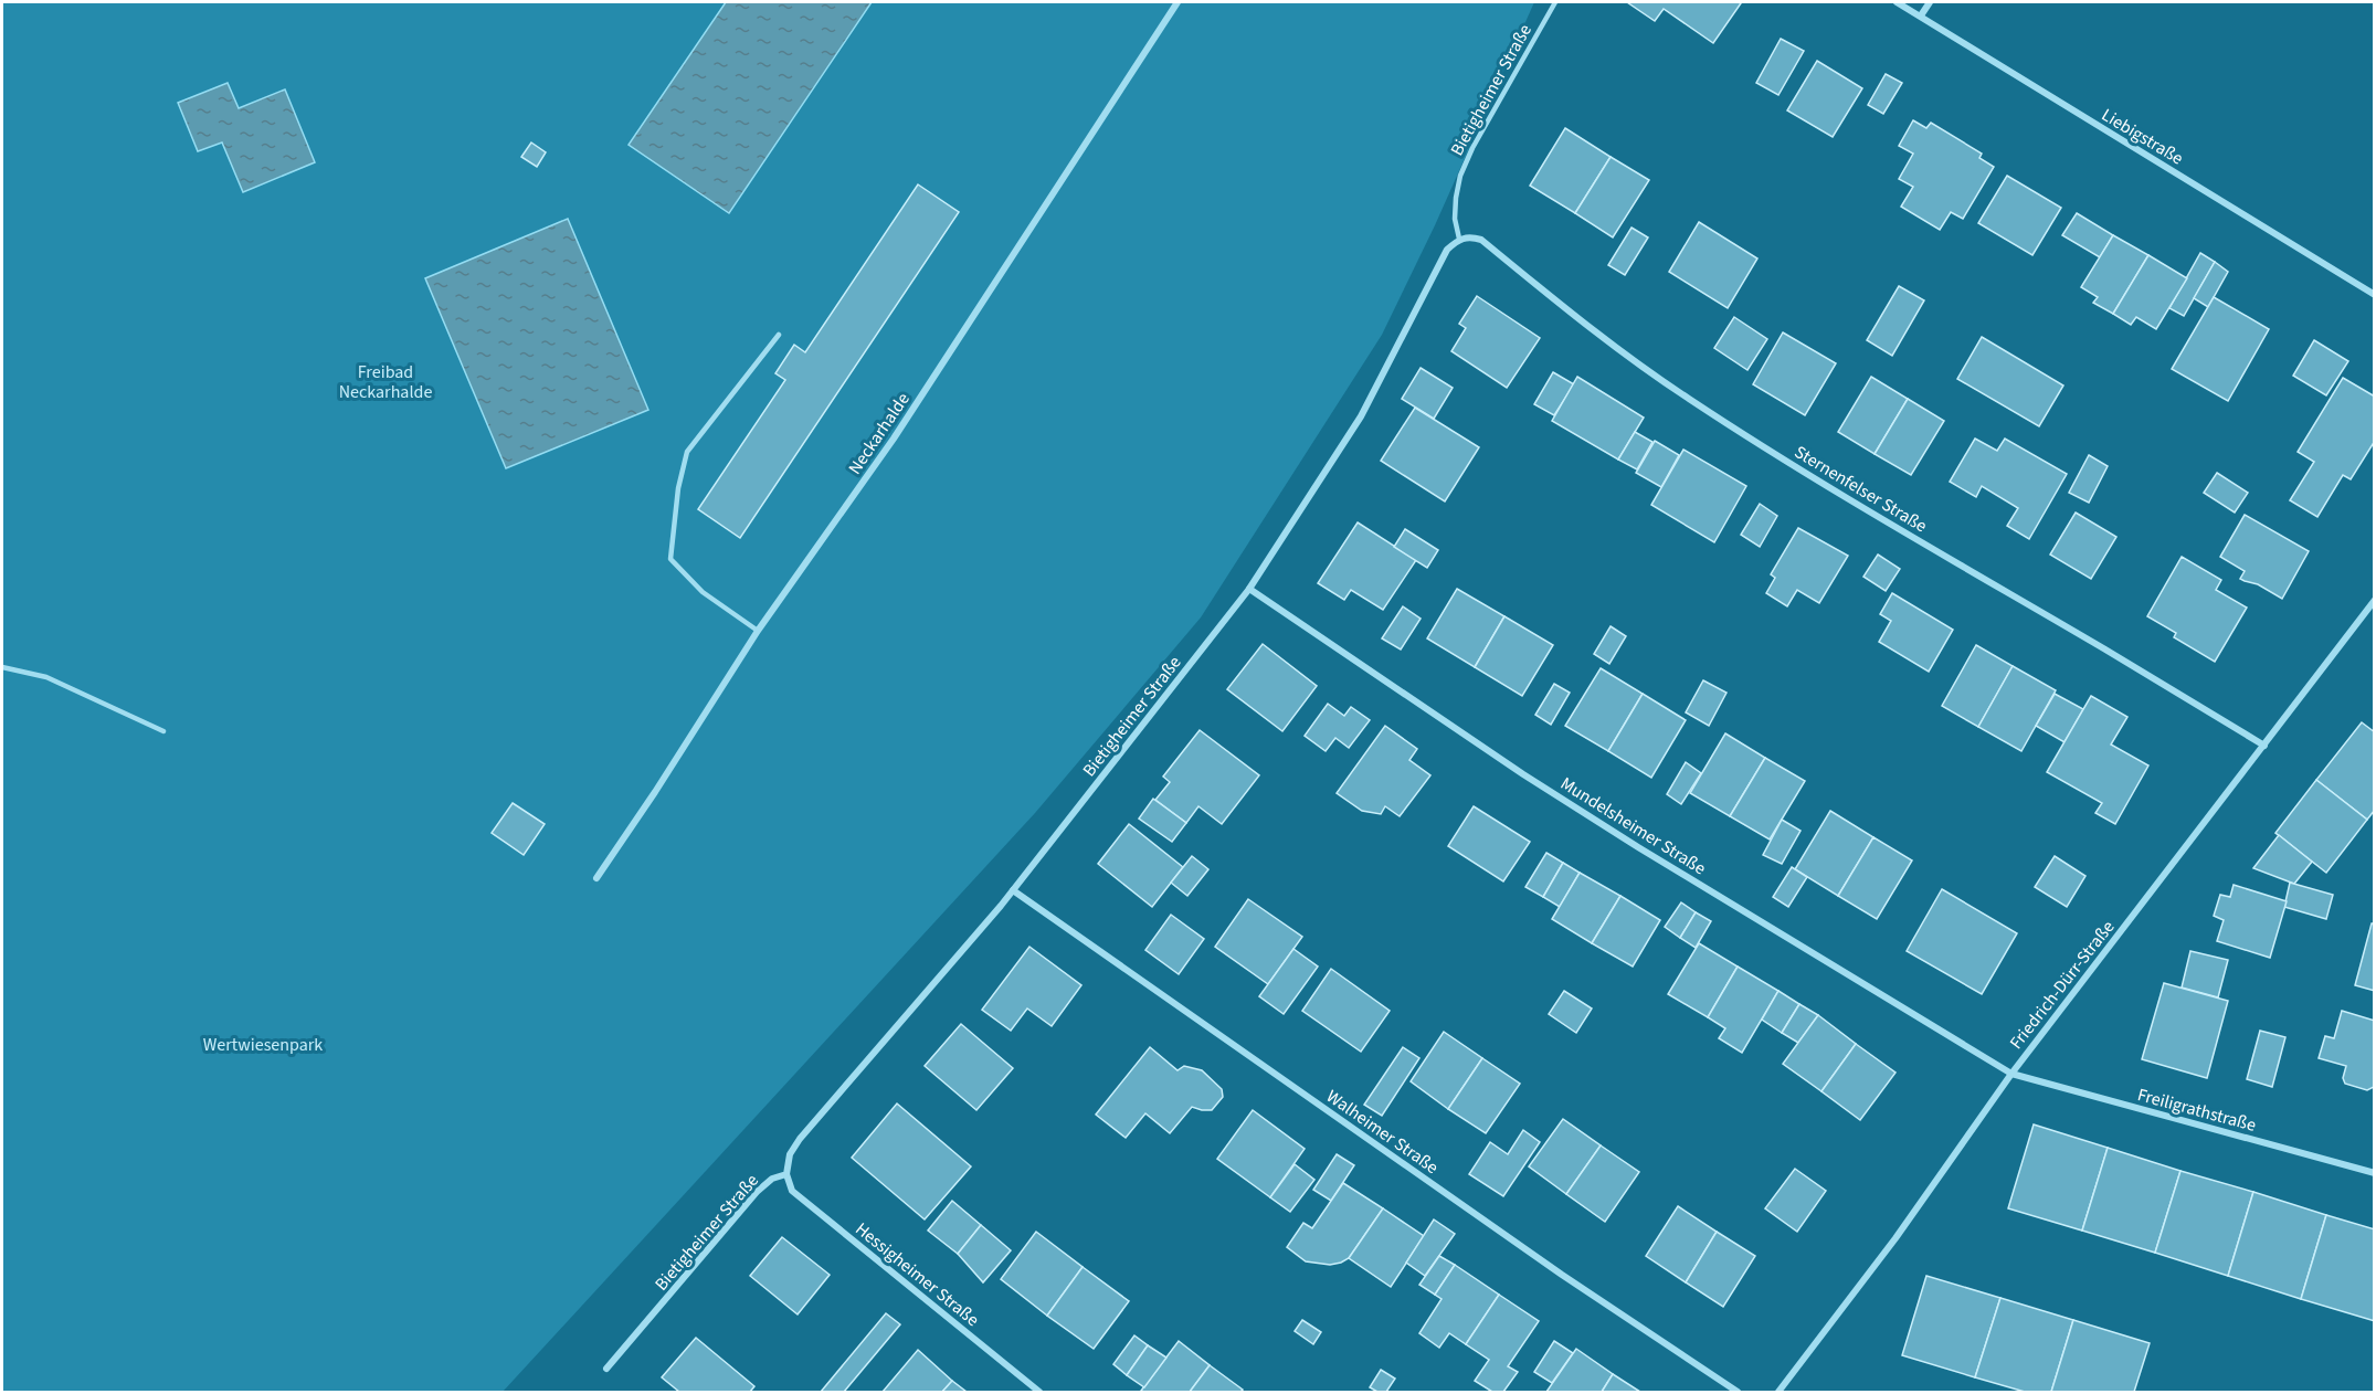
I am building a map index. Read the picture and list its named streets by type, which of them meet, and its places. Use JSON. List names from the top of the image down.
{
  "streets": {
    "street": [
      "Bietigheimer Straße",
      "Liebigstraße",
      "Neckarhalde",
      "Sternenfelser Straße",
      "Mundelsheimer Straße",
      "Friedrich-Dürr-Straße",
      "Freiligrathstraße",
      "Walheimer Straße",
      "Hessigheimer Straße"
    ]
  },
  "crossings": [
    ["Bietigheimer Straße", "Sternenfelser Straße"],
    ["Bietigheimer Straße", "Mundelsheimer Straße"],
    ["Bietigheimer Straße", "Walheimer Straße"],
    ["Bietigheimer Straße", "Hessigheimer Straße"],
    ["Sternenfelser Straße", "Friedrich-Dürr-Straße"],
    ["Mundelsheimer Straße", "Friedrich-Dürr-Straße"],
    ["Mundelsheimer Straße", "Freiligrathstraße"],
    ["Friedrich-Dürr-Straße", "Freiligrathstraße"]
  ],
  "parks": ["Freibad Neckarhalde", "Wertwiesenpark"]
}
